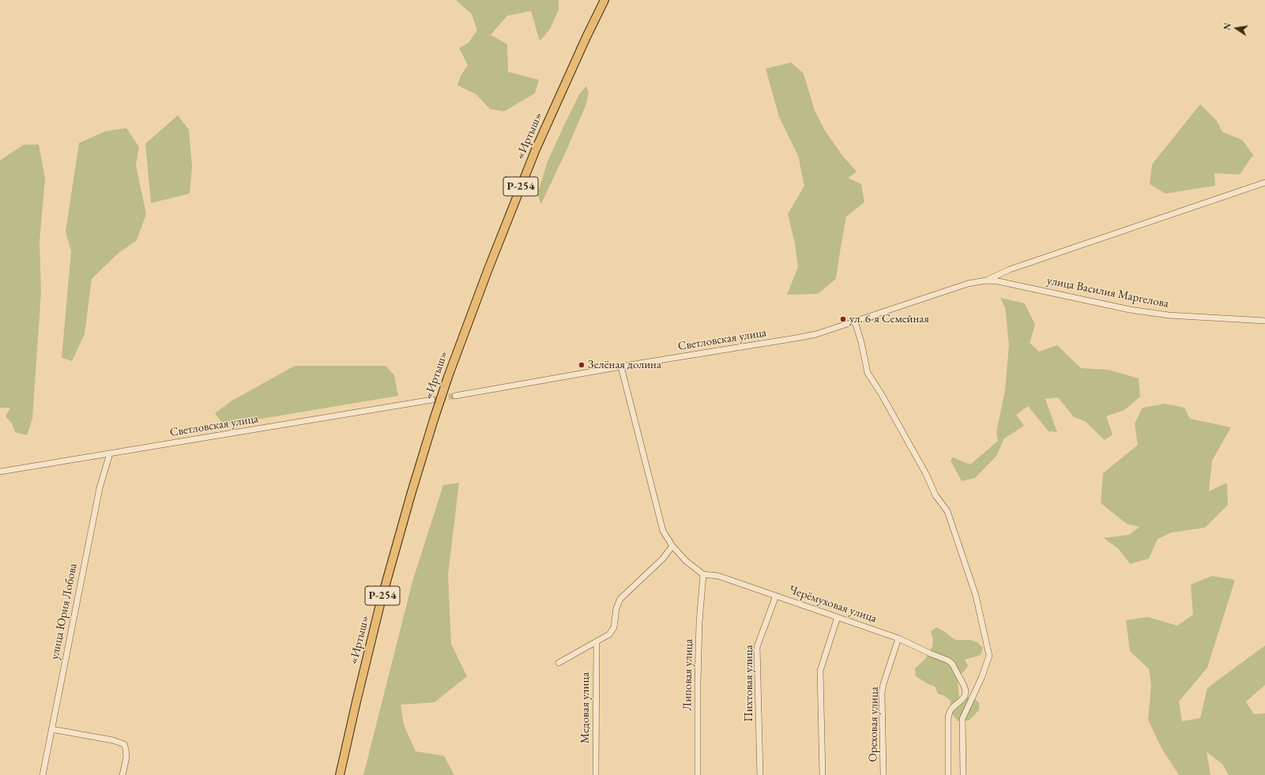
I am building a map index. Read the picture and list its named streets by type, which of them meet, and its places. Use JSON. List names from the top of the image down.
{
  "streets": {
    "highway": ["«Иртыш»", "Р-254"],
    "street": [
      "улица Василия Маргелова",
      "Светловская улица",
      "Черёмуховая улица",
      "улица Юрия Лобова",
      "Липовая улица",
      "Пихтовая улица",
      "Медовая улица",
      "Ореховая улица"
    ]
  },
  "crossings": [
    ["улица Василия Маргелова", "Светловская улица"],
    ["Светловская улица", "улица Юрия Лобова"],
    ["Черёмуховая улица", "Липовая улица"],
    ["Черёмуховая улица", "Пихтовая улица"],
    ["Черёмуховая улица", "Ореховая улица"]
  ],
  "places": ["ул. 6-я Семейная", "Зелёная долина"],
  "north": "left"
}
